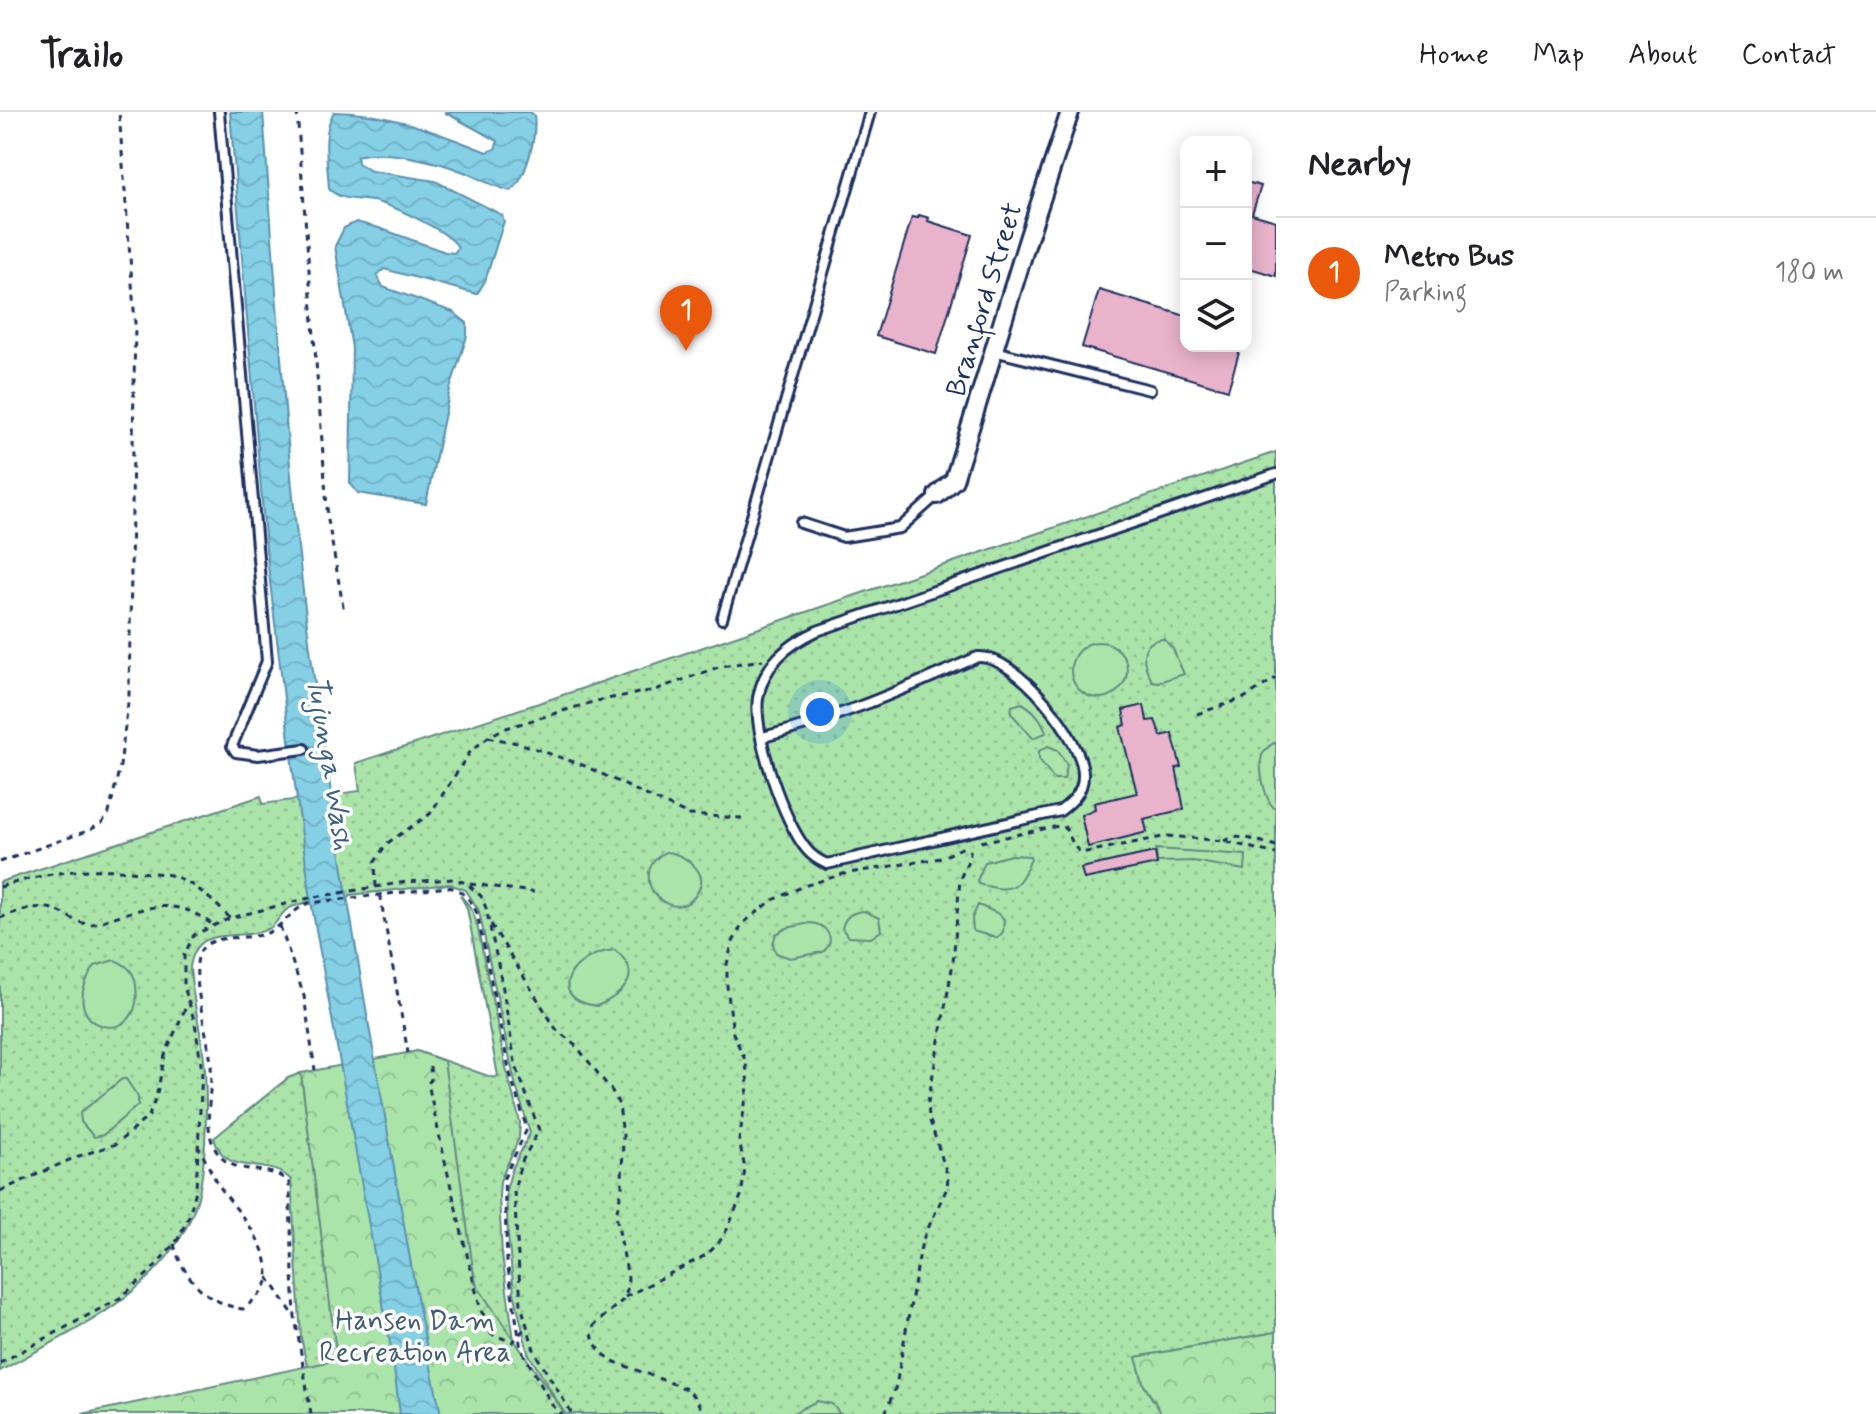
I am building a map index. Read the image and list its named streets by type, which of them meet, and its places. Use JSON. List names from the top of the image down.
{
  "streets": {
    "street": ["Branford Street"]
  },
  "water": ["Tujunga Wash"],
  "parks": ["Hansen Dam Recreation Area"],
  "page": {
    "header": "Trailo",
    "nav": [
      "Home",
      "Map",
      "About",
      "Contact"
    ],
    "heading": "Nearby",
    "map_buttons": ["+", "−"],
    "list": [
      {
        "mark": "1",
        "name": "Metro Bus",
        "note": "Parking",
        "value": "180 m"
      }
    ],
    "pins": "1"
  }
}
